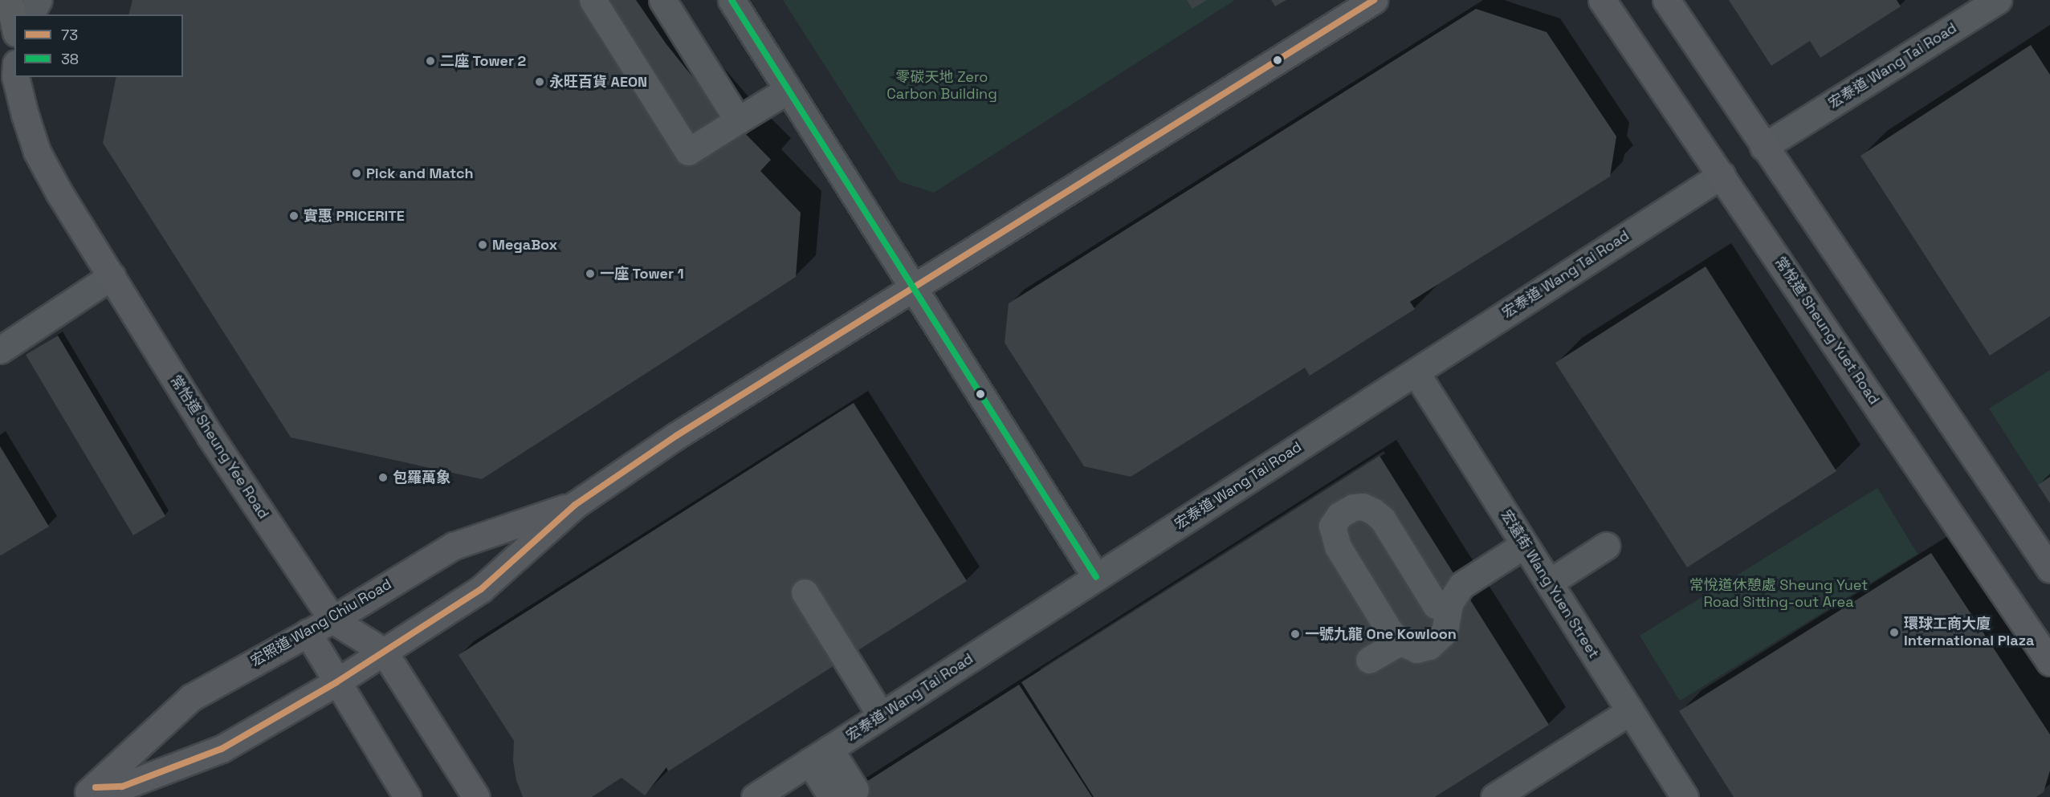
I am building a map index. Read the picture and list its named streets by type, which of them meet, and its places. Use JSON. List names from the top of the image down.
{
  "streets": {
    "main road": ["常悅道 Sheung Yuet Road", "常怡道 Sheung Yee Road", "宏照道 Wang Chiu Road"],
    "street": ["宏泰道 Wang Tai Road", "宏遠街 Wang Yuen Street"]
  },
  "crossings": [
    ["宏泰道 Wang Tai Road", "常悅道 Sheung Yuet Road"],
    ["宏泰道 Wang Tai Road", "宏遠街 Wang Yuen Street"],
    ["常怡道 Sheung Yee Road", "宏照道 Wang Chiu Road"]
  ],
  "parks": ["零碳天地 Zero Carbon Building", "常悅道休憩處 Sheung Yuet Road Sitting-out Area"],
  "places": [
    "二座 Tower 2",
    "永旺百貨 AEON",
    "Pick and Match",
    "實惠 PRICERITE",
    "MegaBox",
    "一座 Tower 1",
    "包羅萬象",
    "環球工商大廈 International Plaza",
    "一號九龍 One Kowloon"
  ],
  "lines": ["transit line 73", "transit line 38"],
  "legend": ["73", "38"]
}
